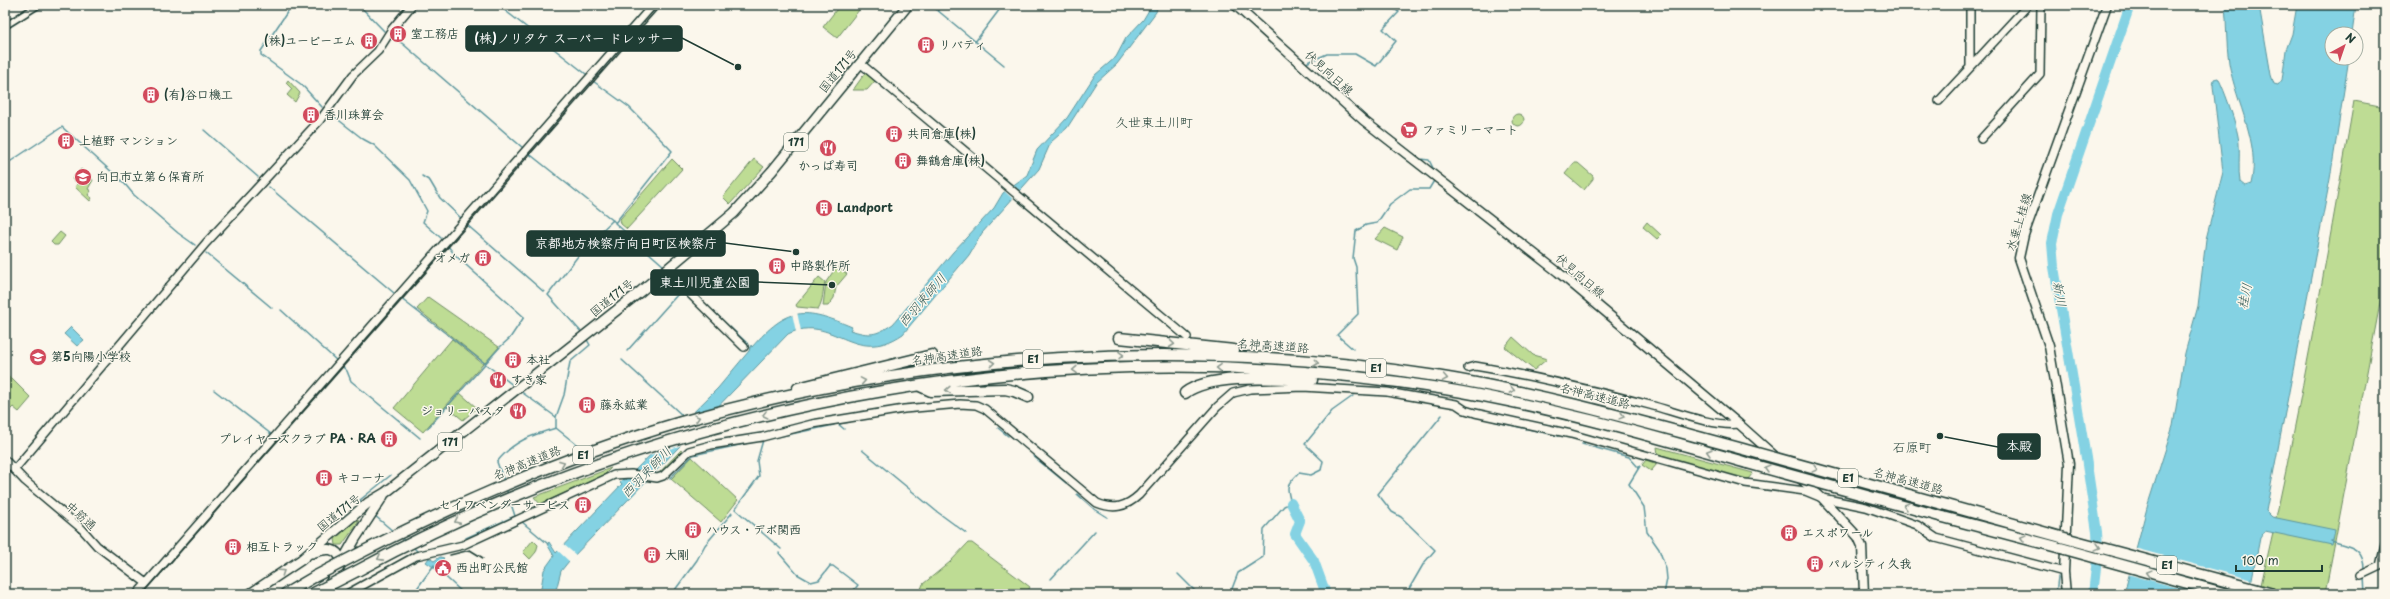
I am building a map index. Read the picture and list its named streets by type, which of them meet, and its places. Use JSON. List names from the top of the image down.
{
  "streets": {
    "highway": [
      "国道171号",
      "171",
      "名神高速道路",
      "E1"
    ],
    "main road": ["伏見向日線", "水垂上桂線"],
    "street": ["中筋通"]
  },
  "districts": ["久世東土川町", "石原町"],
  "water": ["新川", "桂川", "西羽束師川"],
  "places": {
    "building": [
      "室工務店",
      "(株)ユービーエム",
      "リバティ",
      "(有)谷口機工",
      "香川珠算会",
      "共同倉庫(株)",
      "上植野 マンション",
      "舞鶴倉庫(株)",
      "Landport",
      "オメガ",
      "中路製作所",
      "本社",
      "藤永鉱業",
      "プレイヤーズクラブ PA・RA",
      "キコーナ",
      "セイワベンダーサービス",
      "ハウス・デポ関西",
      "エスポワール",
      "相互トラック",
      "大剛",
      "パルシティ久我"
    ],
    "other": [
      "(株)ノリタケ スーパー ドレッサー",
      "京都地方検察庁向日町区検察庁",
      "東土川児童公園",
      "本殿"
    ],
    "supermarket": ["ファミリーマート"],
    "restaurant": ["かっぱ寿司", "すき家", "ジョリーパスタ"],
    "school or university": ["向日市立第６保育所", "第5向陽小学校"],
    "public building": ["西出町公民館"]
  },
  "scale_bar": "100 m",
  "north": "top right"
}
